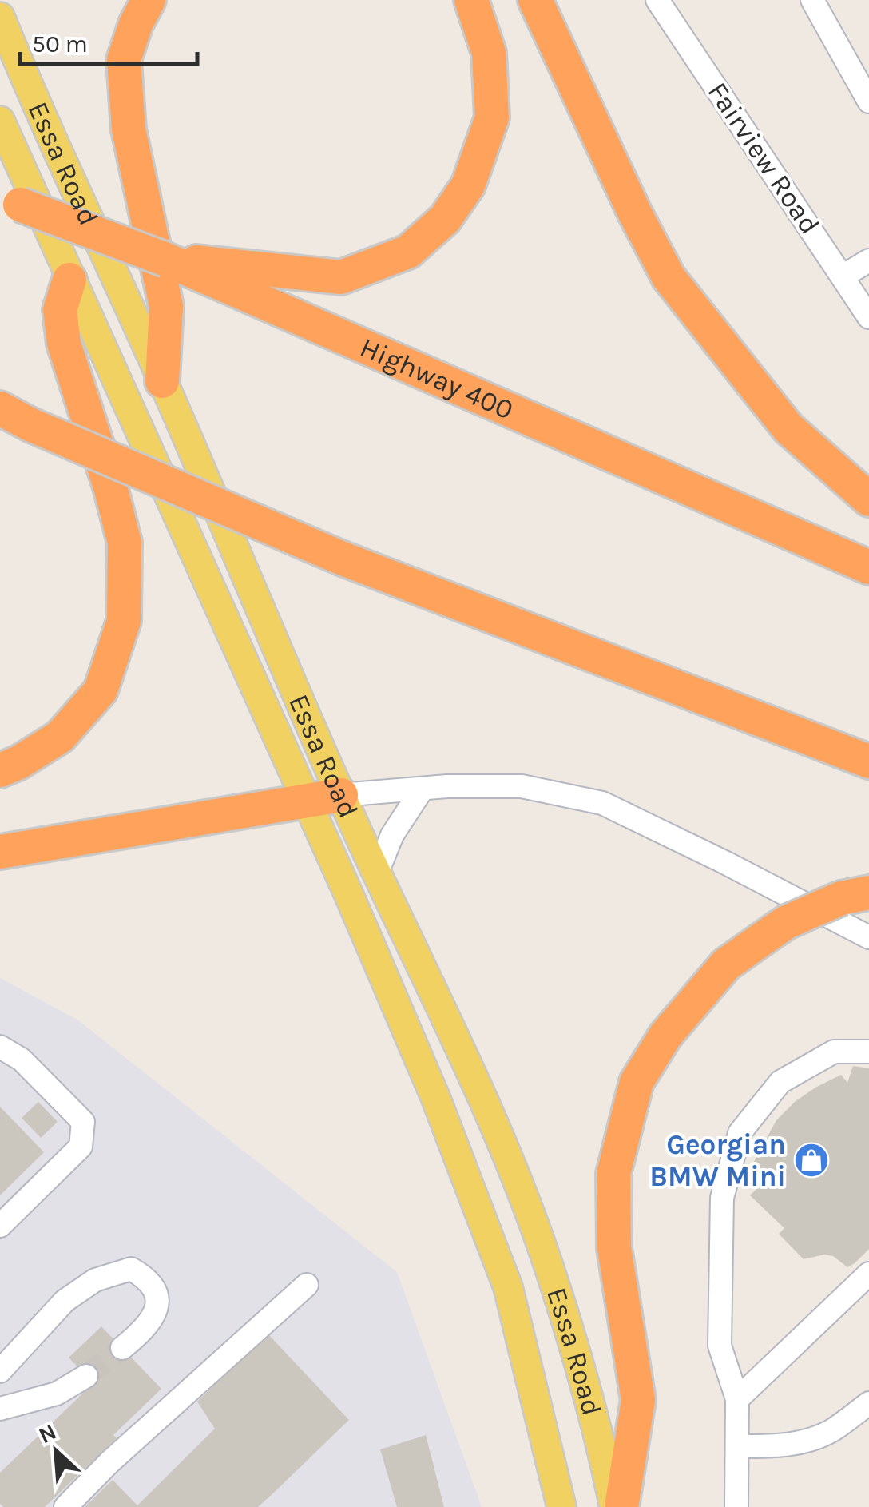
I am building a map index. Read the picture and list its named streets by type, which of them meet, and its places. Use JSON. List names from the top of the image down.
{
  "streets": {
    "highway": ["Highway 400"],
    "main road": ["Essa Road"],
    "street": ["Fairview Road"]
  },
  "places": {
    "shop": ["Georgian BMW Mini"]
  },
  "scale_bar": "50 m",
  "north": "top left"
}
